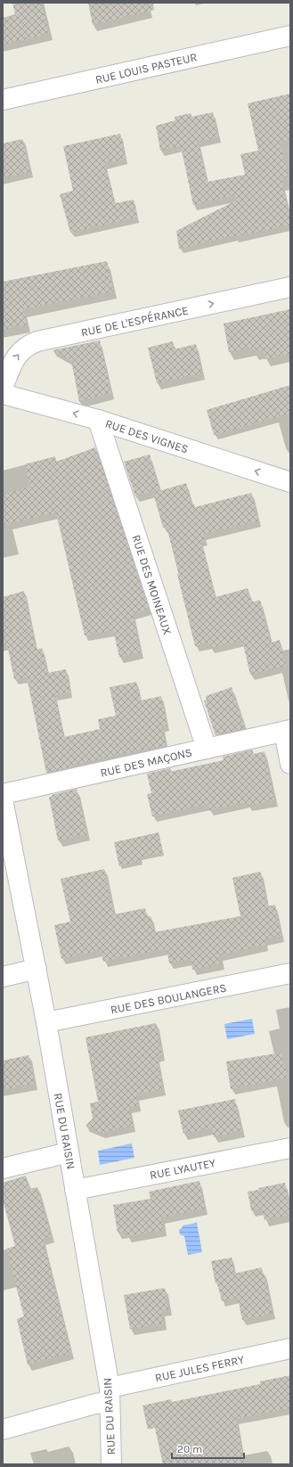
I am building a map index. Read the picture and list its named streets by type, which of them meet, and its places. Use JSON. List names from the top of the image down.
{
  "streets": {
    "street": [
      "RUE LOUIS PASTEUR",
      "RUE DE L'ESPÉRANCE",
      "RUE DES VIGNES",
      "RUE DES MOINEAUX",
      "RUE DES MAÇONS",
      "RUE DES BOULANGERS",
      "RUE DU RAISIN",
      "RUE LYAUTEY",
      "RUE JULES FERRY"
    ]
  },
  "crossings": [
    ["RUE DES VIGNES", "RUE DES MOINEAUX"],
    ["RUE DES MOINEAUX", "RUE DES MAÇONS"],
    ["RUE DES BOULANGERS", "RUE DU RAISIN"],
    ["RUE DU RAISIN", "RUE LYAUTEY"],
    ["RUE DU RAISIN", "RUE JULES FERRY"]
  ],
  "one_way": ["RUE DE L'ESPÉRANCE", "RUE DES VIGNES"],
  "scale_bar": "20 m"
}
